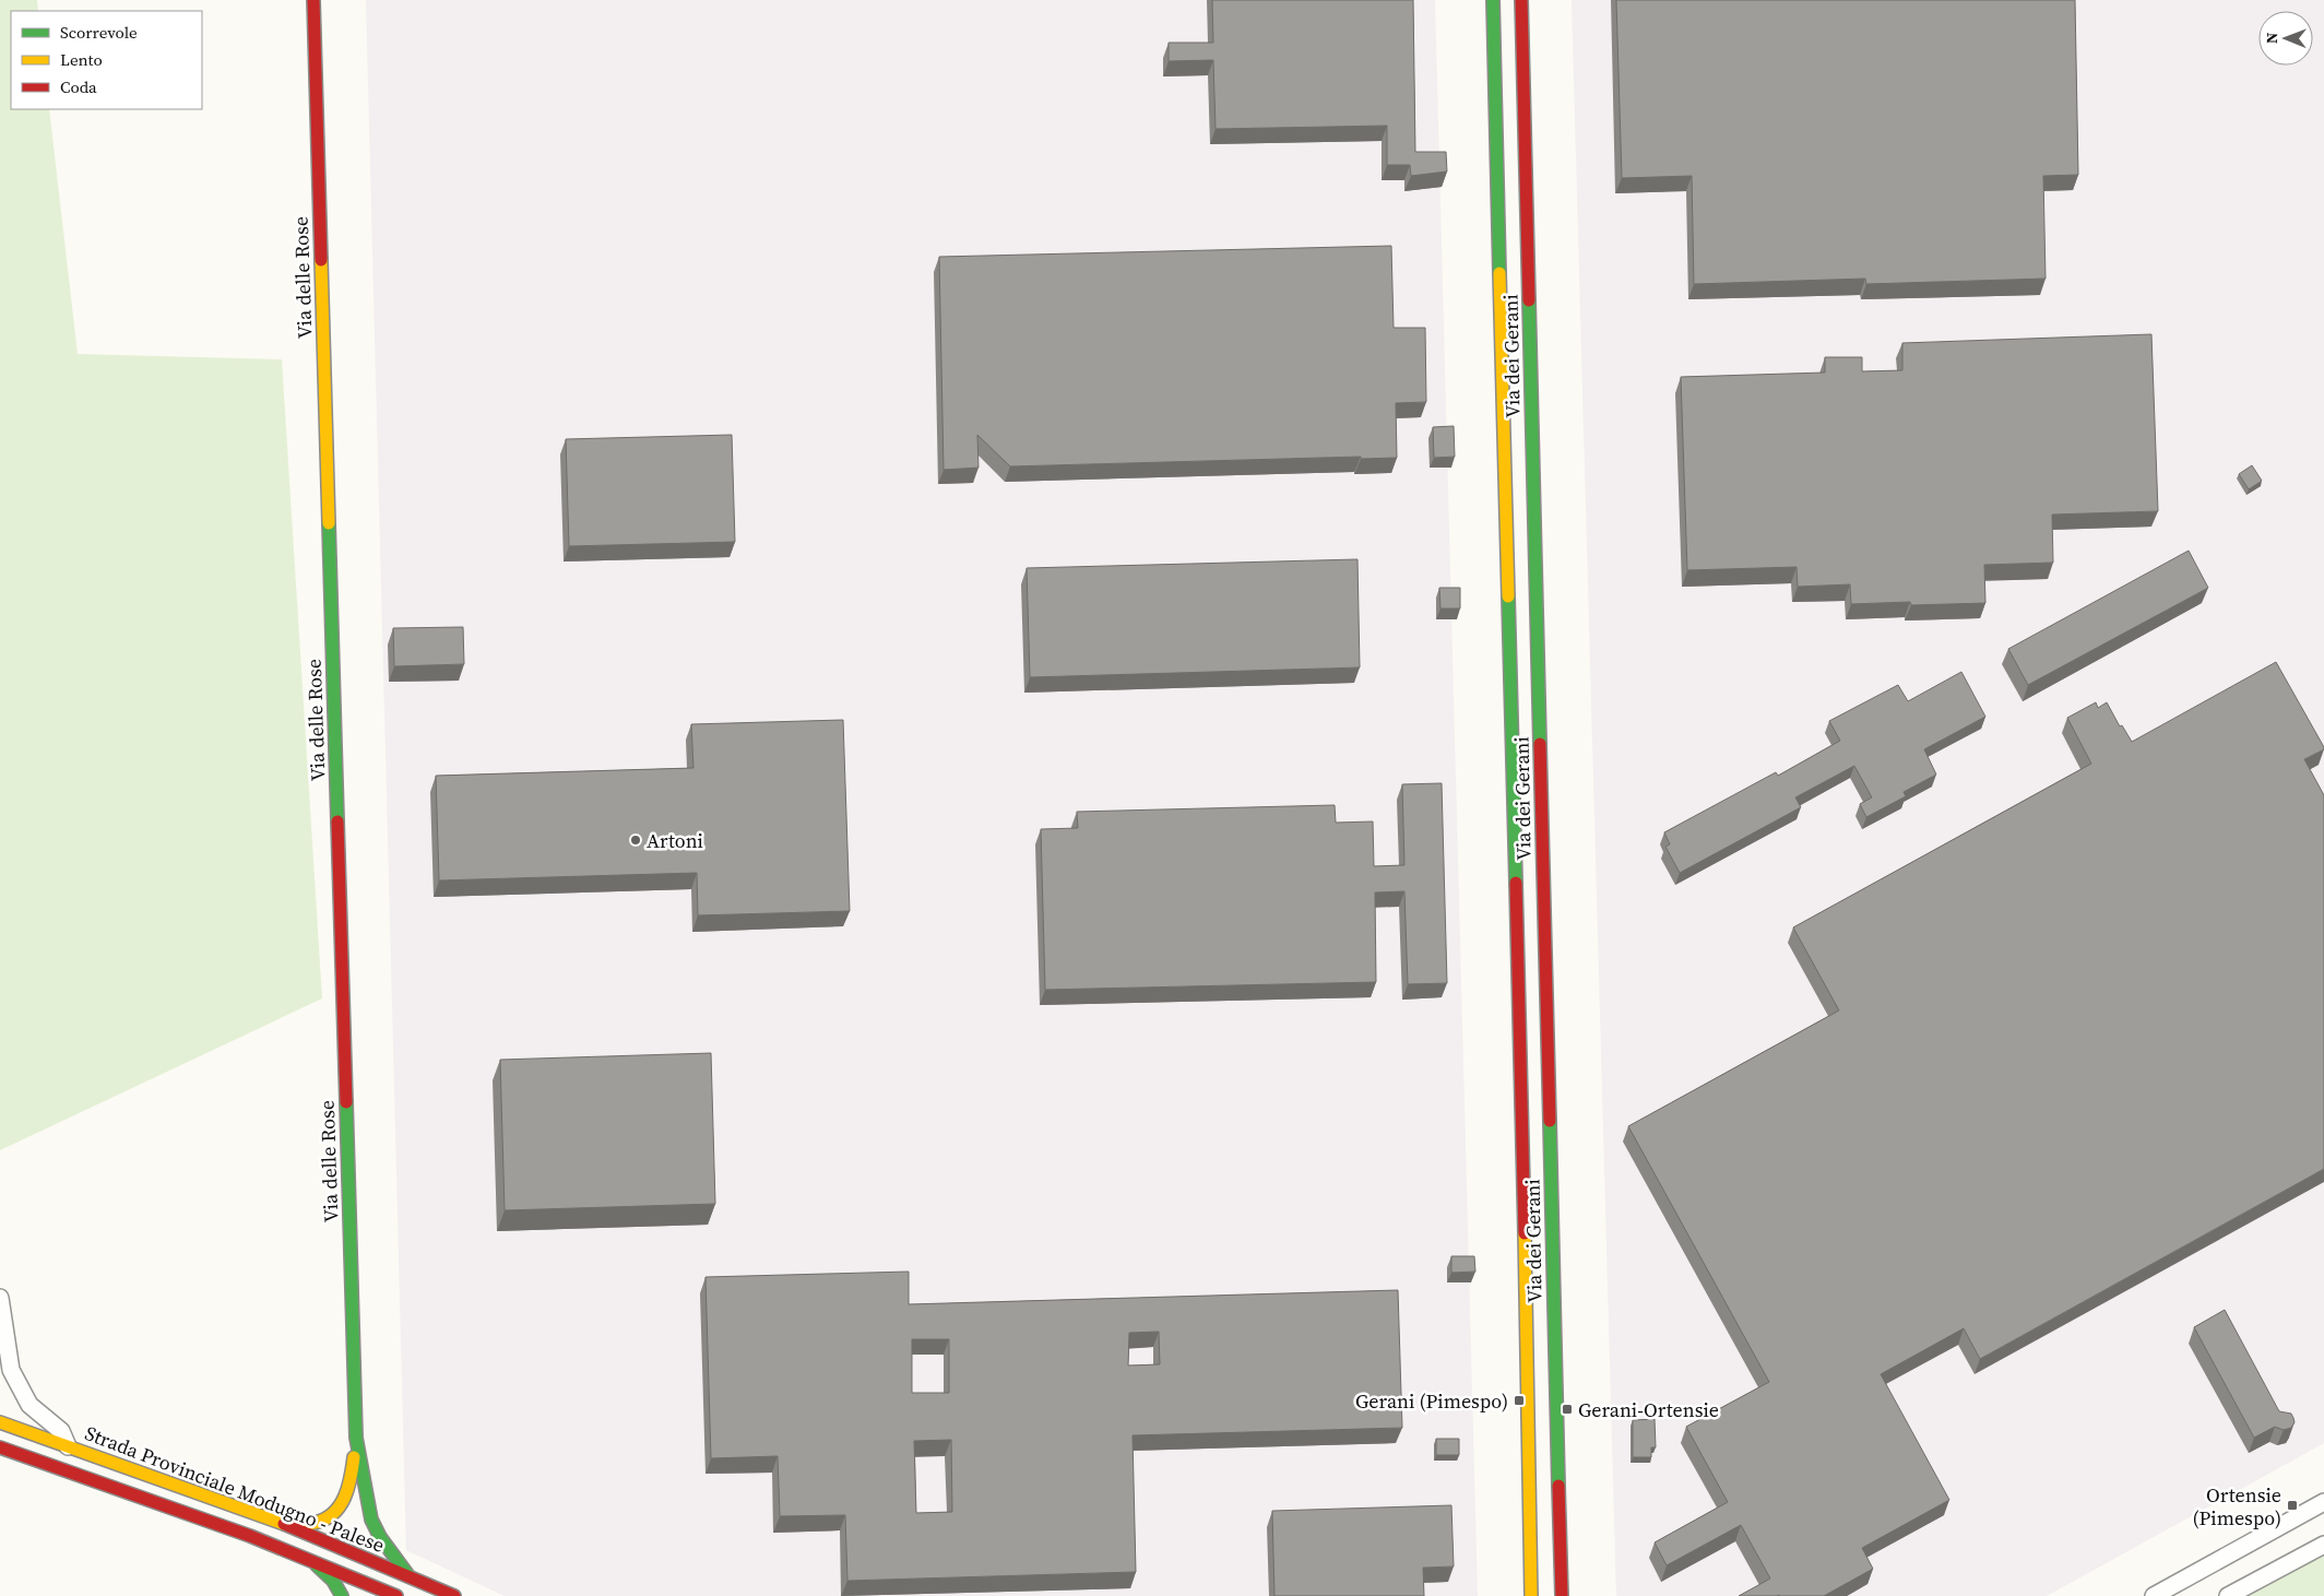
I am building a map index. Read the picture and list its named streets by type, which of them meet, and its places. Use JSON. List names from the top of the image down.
{
  "streets": {
    "street": ["Via delle Rose", "Via dei Gerani", "Strada Provinciale Modugno - Palese"]
  },
  "places": {
    "other": ["Artoni"],
    "transit": ["Gerani (Pimespo)", "Gerani-Ortensie", "Ortensie (Pimespo)"]
  },
  "legend": ["Scorrevole", "Lento", "Coda"],
  "north": "left"
}
